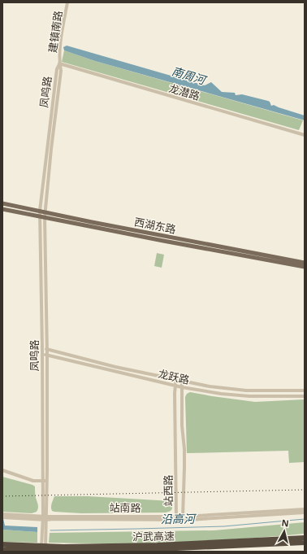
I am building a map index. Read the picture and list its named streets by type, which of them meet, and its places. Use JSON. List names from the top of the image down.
{
  "streets": {
    "highway": ["沪武高速"],
    "main road": ["西湖东路"],
    "street": [
      "建镇南路",
      "凤鸣路",
      "龙潜路",
      "龙跃路",
      "站西路",
      "站南路"
    ]
  },
  "crossings": [
    ["建镇南路", "凤鸣路"],
    ["建镇南路", "龙潜路"],
    ["凤鸣路", "龙潜路"],
    ["凤鸣路", "西湖东路"],
    ["凤鸣路", "龙跃路"],
    ["凤鸣路", "站南路"],
    ["龙跃路", "站西路"],
    ["站西路", "站南路"]
  ],
  "water": ["南周河", "沿高河"],
  "north": "top"
}
